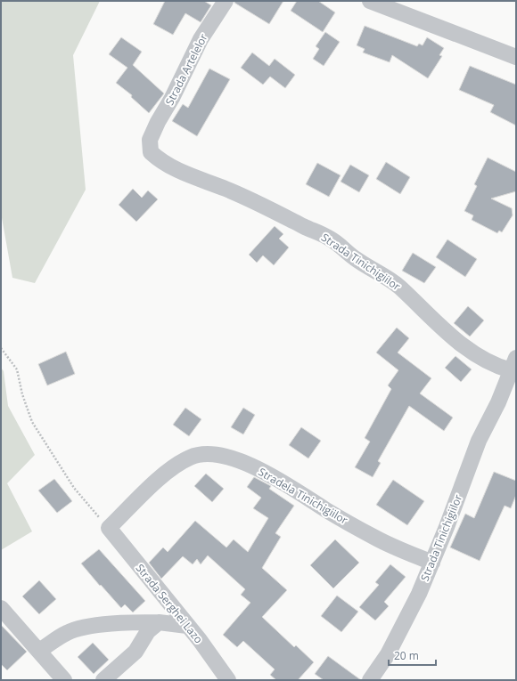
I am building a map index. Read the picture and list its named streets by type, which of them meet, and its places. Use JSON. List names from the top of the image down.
{
  "streets": {
    "street": [
      "Strada Artelelor",
      "Strada Tinichigiilor",
      "Stradela Tinichigiilor",
      "Strada Serghei Lazo"
    ]
  },
  "crossings": [
    ["Strada Artelelor", "Strada Tinichigiilor"],
    ["Strada Tinichigiilor", "Stradela Tinichigiilor"],
    ["Stradela Tinichigiilor", "Strada Serghei Lazo"]
  ],
  "scale_bar": "20 m"
}
